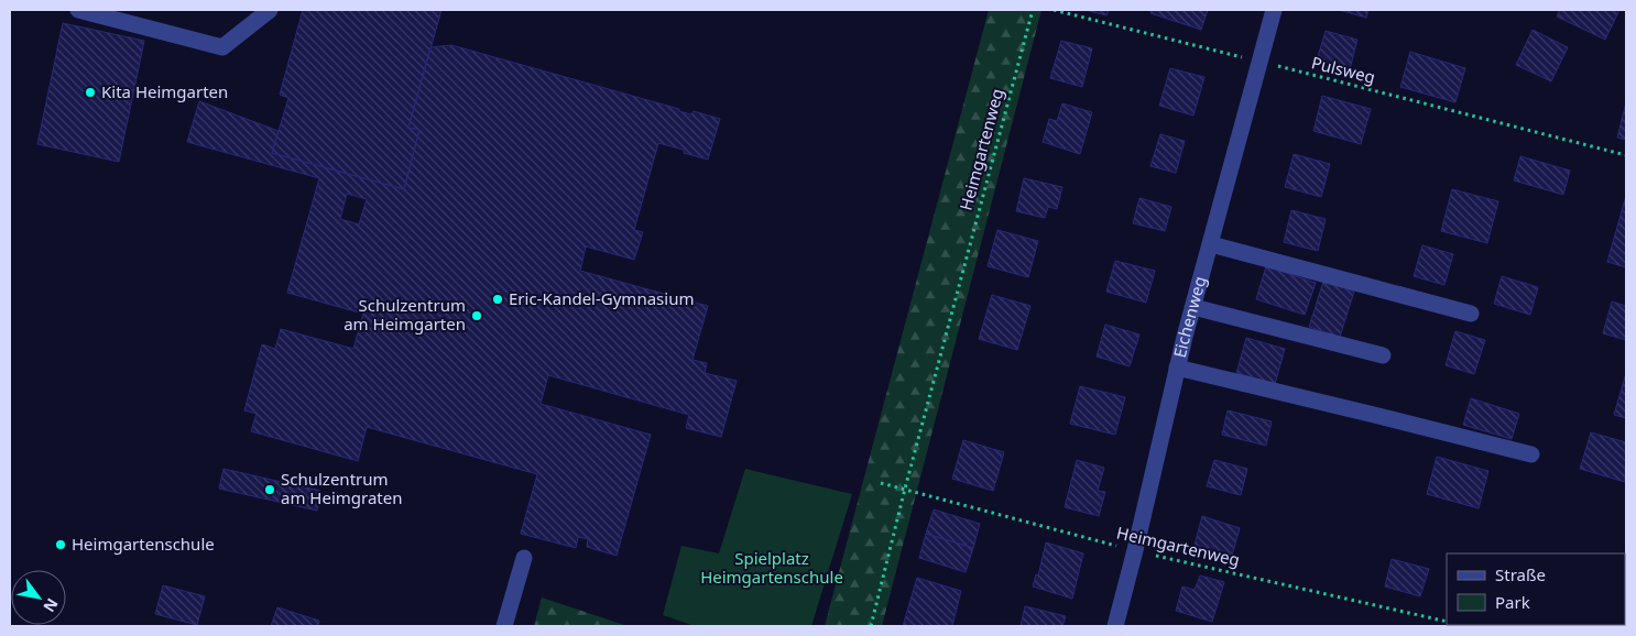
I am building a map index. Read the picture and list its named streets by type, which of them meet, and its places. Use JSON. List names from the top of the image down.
{
  "streets": {
    "street": ["Eichenweg"],
    "path": ["Pulsweg", "Heimgartenweg"]
  },
  "crossings": [
    ["Pulsweg", "Eichenweg"],
    ["Heimgartenweg", "Eichenweg"]
  ],
  "parks": ["Spielplatz Heimgartenschule"],
  "places": [
    "Kita Heimgarten",
    "Eric-Kandel-Gymnasium",
    "Schulzentrum am Heimgarten",
    "Schulzentrum am Heimgraten",
    "Heimgartenschule"
  ],
  "legend": ["Straße", "Park"],
  "north": "bottom right"
}
